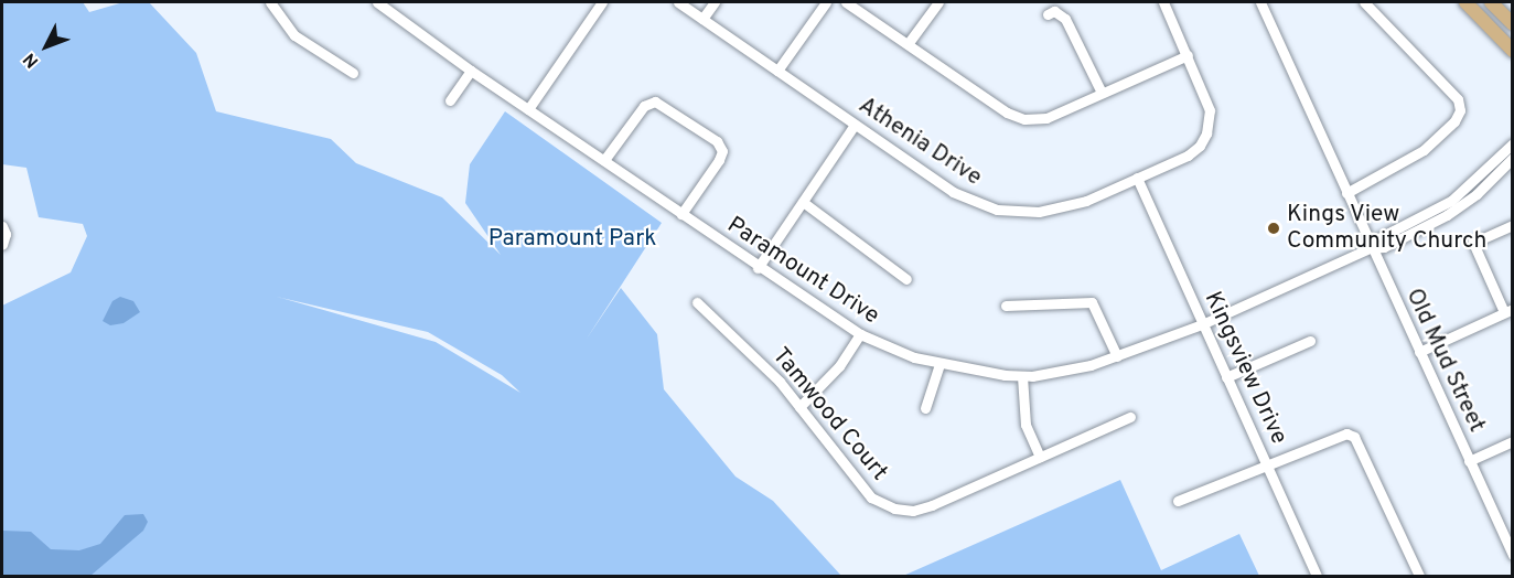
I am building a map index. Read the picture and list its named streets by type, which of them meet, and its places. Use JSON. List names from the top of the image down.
{
  "streets": {
    "street": [
      "Athenia Drive",
      "Paramount Drive",
      "Old Mud Street",
      "Kingsview Drive",
      "Tamwood Court"
    ]
  },
  "crossings": [
    ["Athenia Drive", "Kingsview Drive"],
    ["Paramount Drive", "Old Mud Street"],
    ["Paramount Drive", "Kingsview Drive"]
  ],
  "parks": ["Paramount Park"],
  "places": ["Kings View Community Church"],
  "north": "bottom left"
}
